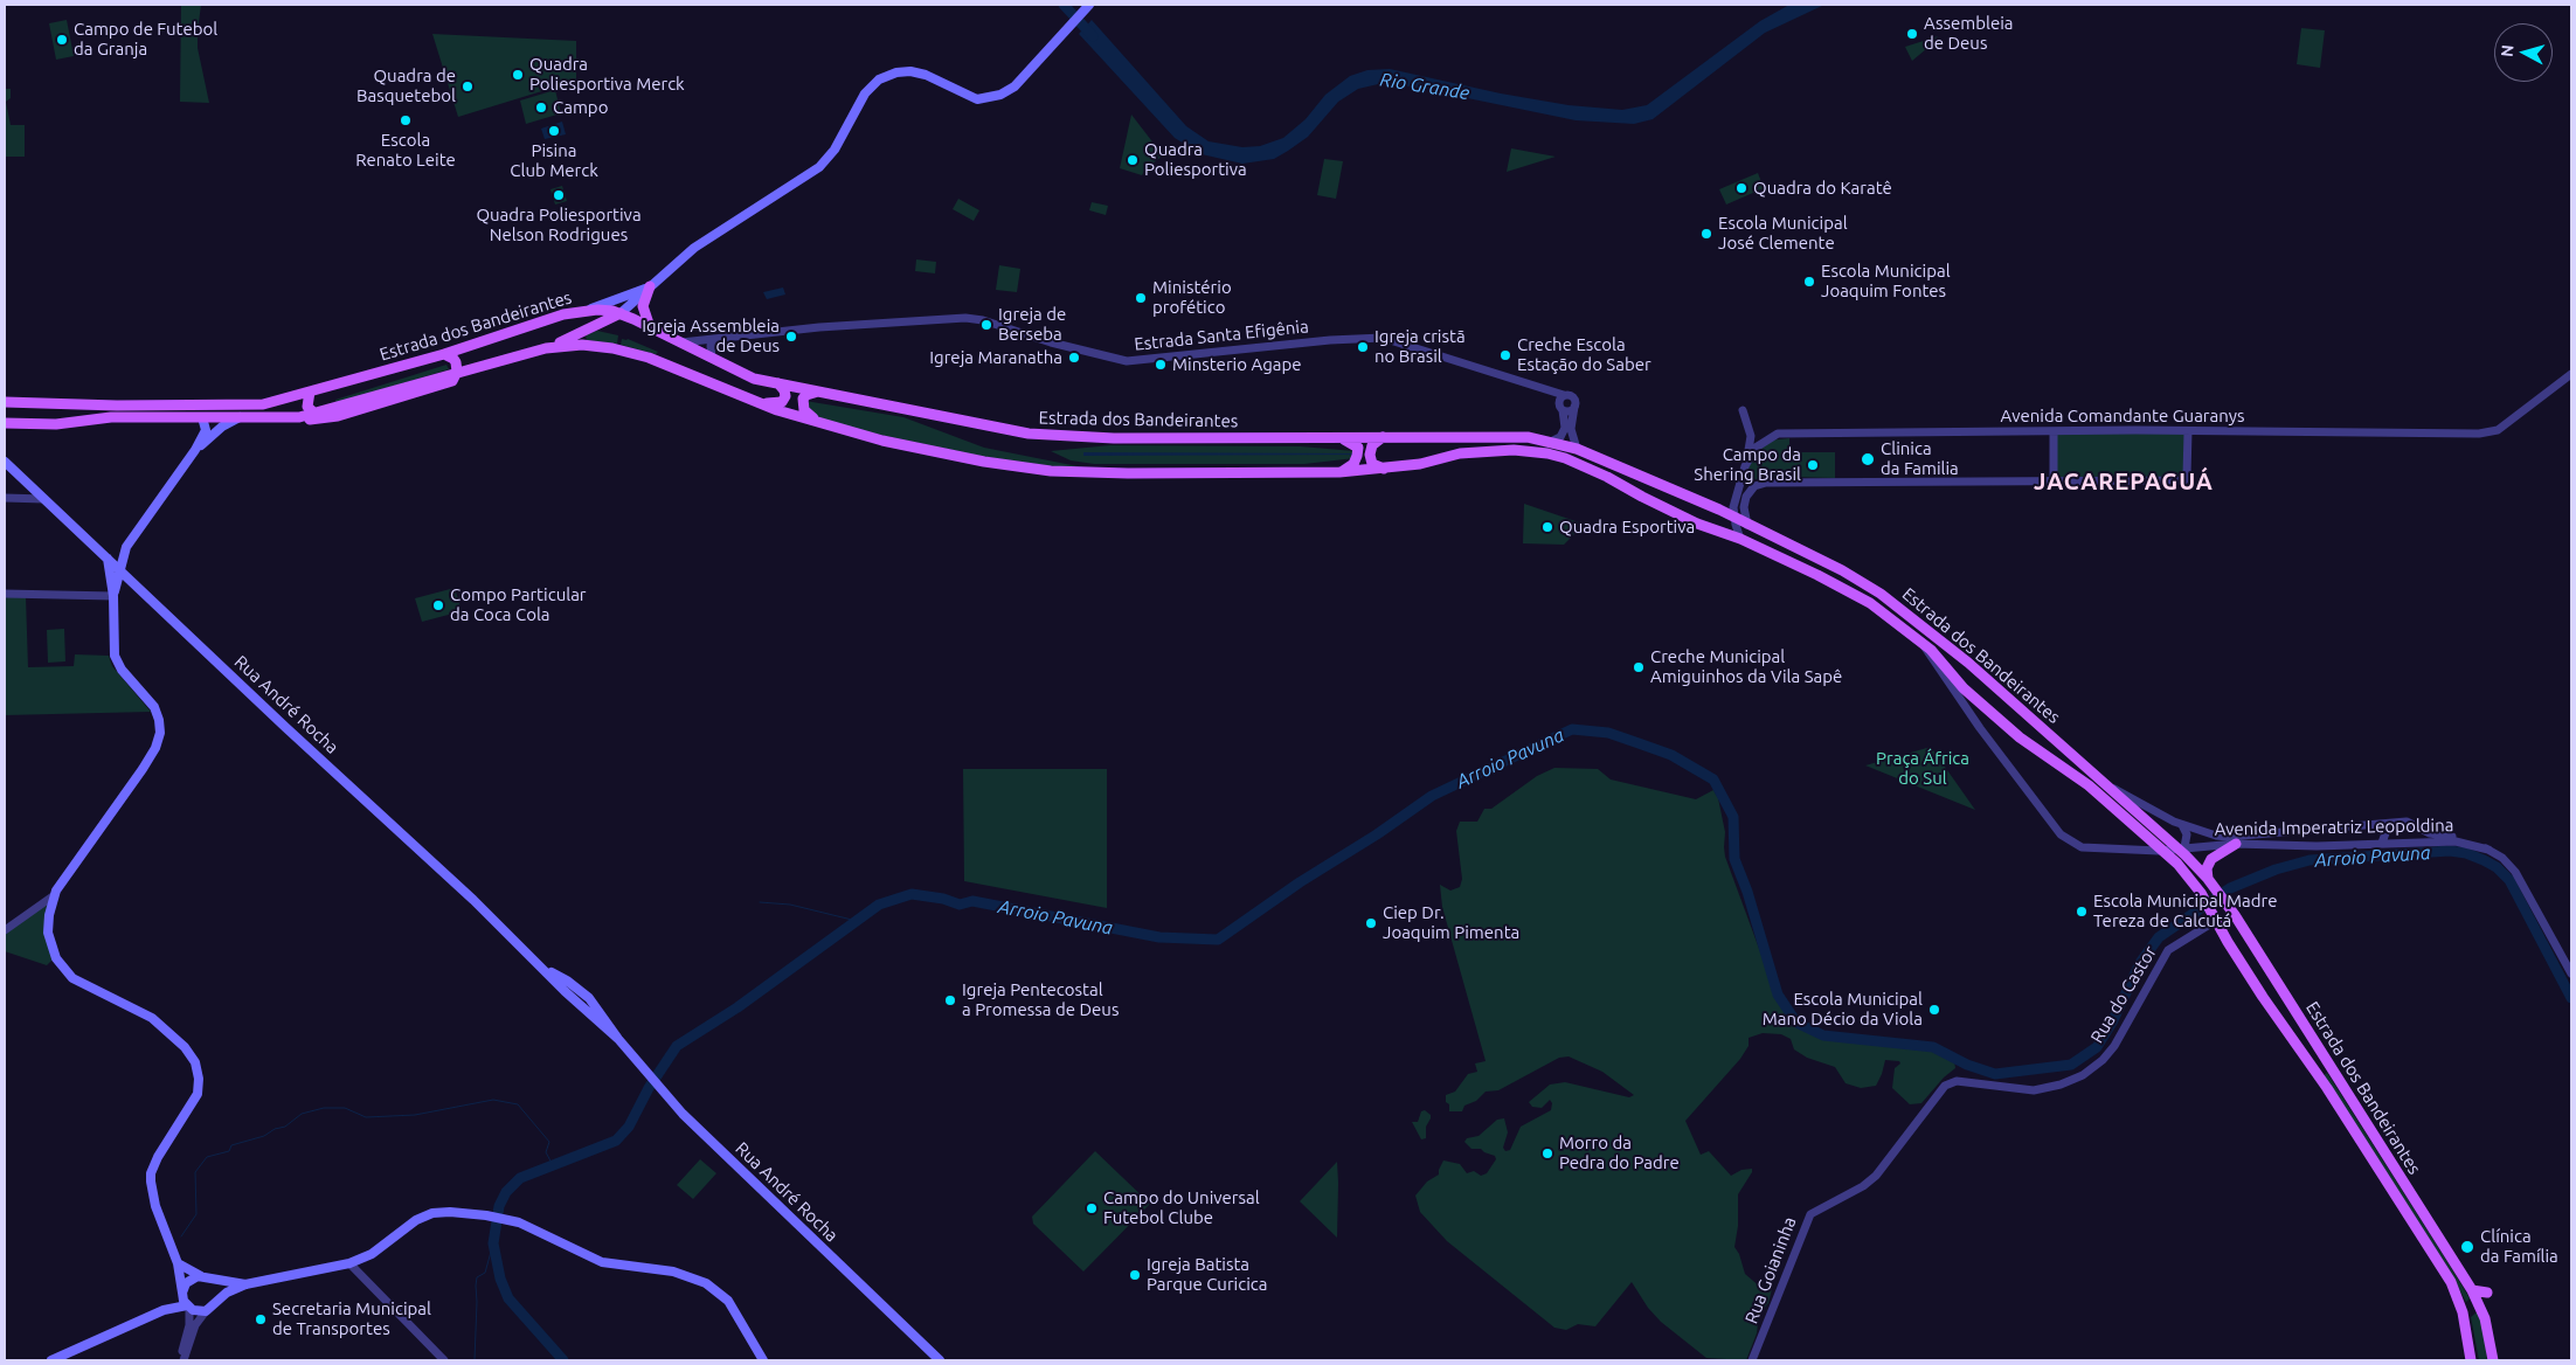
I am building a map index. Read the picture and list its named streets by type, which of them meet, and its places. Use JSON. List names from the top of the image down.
{
  "streets": {
    "main road": ["Estrada dos Bandeirantes", "Rua André Rocha"],
    "street": [
      "Estrada Santa Efigênia",
      "Avenida Comandante Guaranys",
      "Avenida Imperatriz Leopoldina",
      "Rua do Castor",
      "Rua Goianinha"
    ]
  },
  "crossings": [
    ["Estrada dos Bandeirantes", "Estrada Santa Efigênia"],
    ["Estrada dos Bandeirantes", "Avenida Comandante Guaranys"],
    ["Estrada dos Bandeirantes", "Avenida Imperatriz Leopoldina"],
    ["Estrada dos Bandeirantes", "Rua do Castor"],
    ["Rua do Castor", "Rua Goianinha"]
  ],
  "districts": ["JACAREPAGUÁ"],
  "water": ["Rio Grande", "Arroio Pavuna"],
  "parks": ["Praça África do Sul"],
  "places": [
    "Assembleia de Deus",
    "Campo de Futebol da Granja",
    "Quadra Poliesportiva Merck",
    "Quadra de Basquetebol",
    "Campo",
    "Escola Renato Leite",
    "Pisina Club Merck",
    "Quadra Poliesportiva",
    "Quadra do Karatê",
    "Quadra Poliesportiva Nelson Rodrigues",
    "Escola Municipal José Clemente",
    "Escola Municipal Joaquim Fontes",
    "Ministério profético",
    "Igreja de Berseba",
    "Igreja Assembleia de Deus",
    "Igreja cristã no Brasil",
    "Creche Escola Estação do Saber",
    "Igreja Maranatha",
    "Minsterio Agape",
    "Clinica da Familia",
    "Campo da Shering Brasil",
    "Quadra Esportiva",
    "Compo Particular da Coca Cola",
    "Creche Municipal Amiguinhos da Vila Sapê",
    "Escola Municipal Madre Tereza de Calcutá",
    "Ciep Dr. Joaquim Pimenta",
    "Igreja Pentecostal a Promessa de Deus",
    "Escola Municipal Mano Décio da Viola",
    "Morro da Pedra do Padre",
    "Campo do Universal Futebol Clube",
    "Clínica da Família",
    "Igreja Batista Parque Curicica",
    "Secretaria Municipal de Transportes"
  ],
  "north": "left"
}
